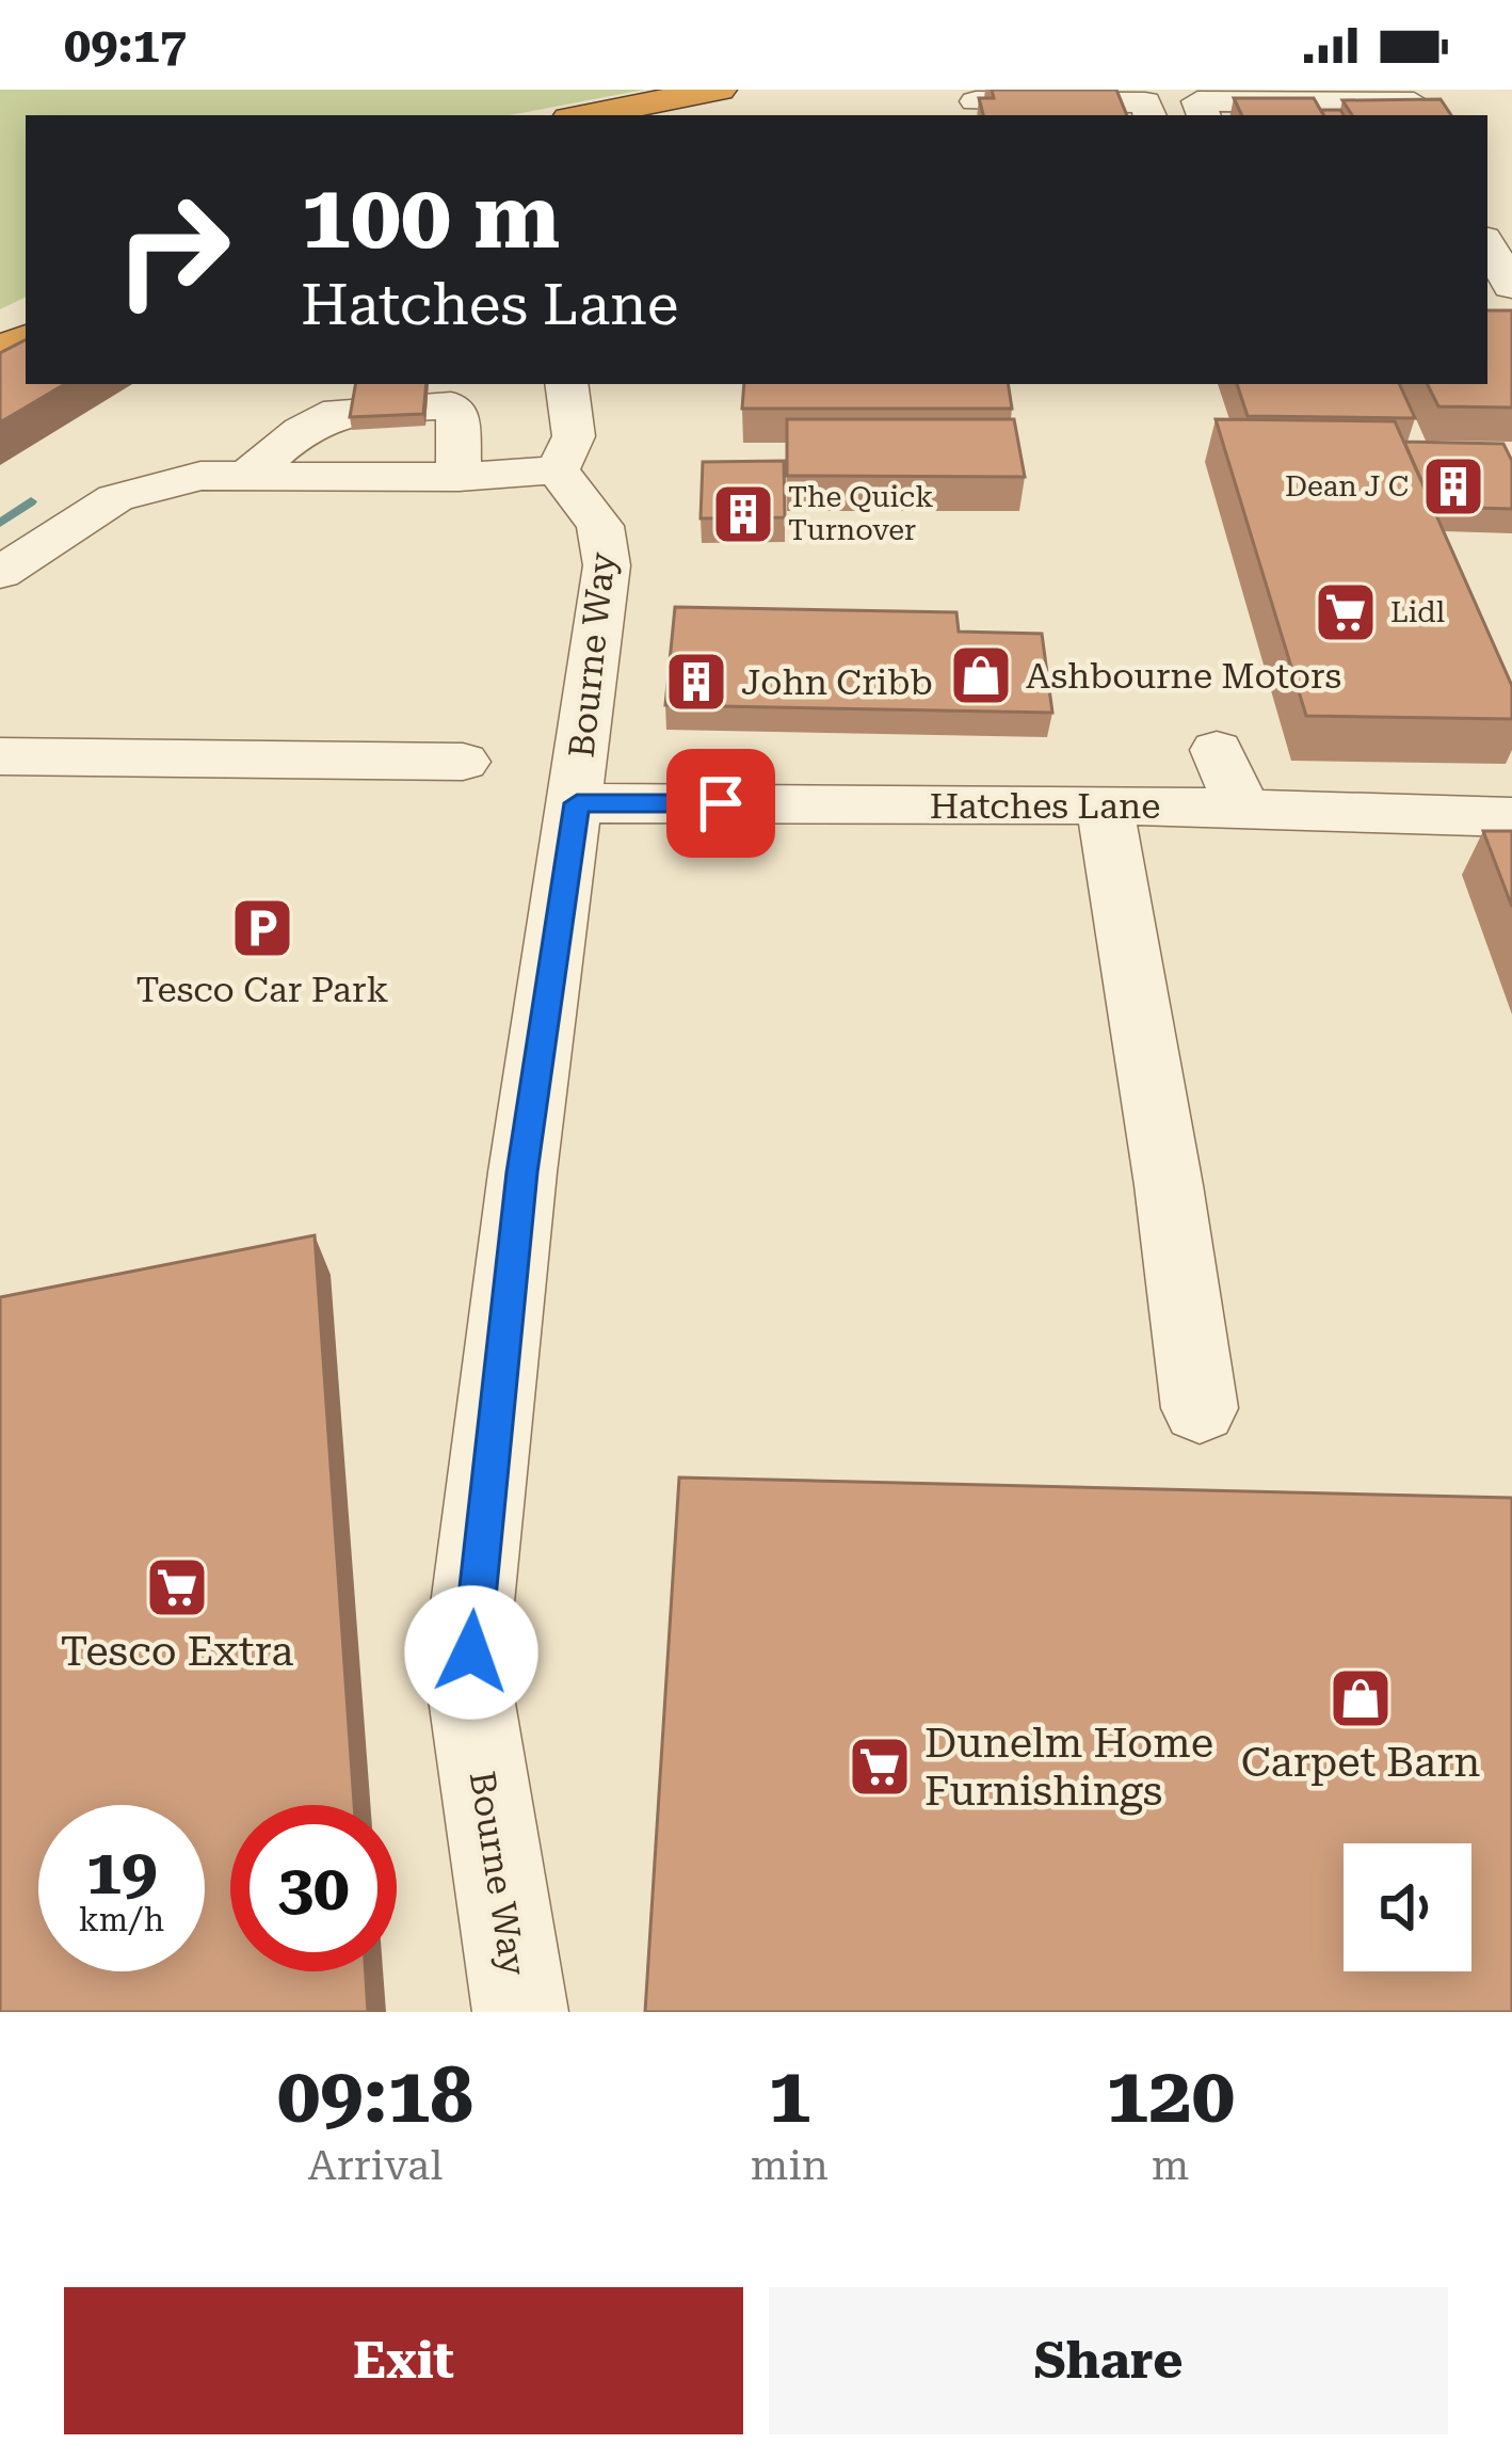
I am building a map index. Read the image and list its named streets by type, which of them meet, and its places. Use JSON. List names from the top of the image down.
{
  "streets": {
    "street": ["Bourne Way", "Hatches Lane"]
  },
  "crossings": [
    ["Bourne Way", "Hatches Lane"]
  ],
  "places": {
    "building": ["Dean J C", "The Quick Turnover", "John Cribb"],
    "supermarket": ["Lidl", "Tesco Extra", "Dunelm Home Furnishings"],
    "shop": ["Ashbourne Motors", "Carpet Barn"],
    "parking": ["Tesco Car Park"]
  },
  "page": {
    "status": "09:17",
    "turn": ["100 m", "Hatches Lane"],
    "speed": "19 km/h",
    "limit": "30",
    "eta": [
      "09:18",
      "Arrival",
      "1",
      "min",
      "120",
      "m"
    ],
    "buttons": ["Exit", "Share"]
  }
}
